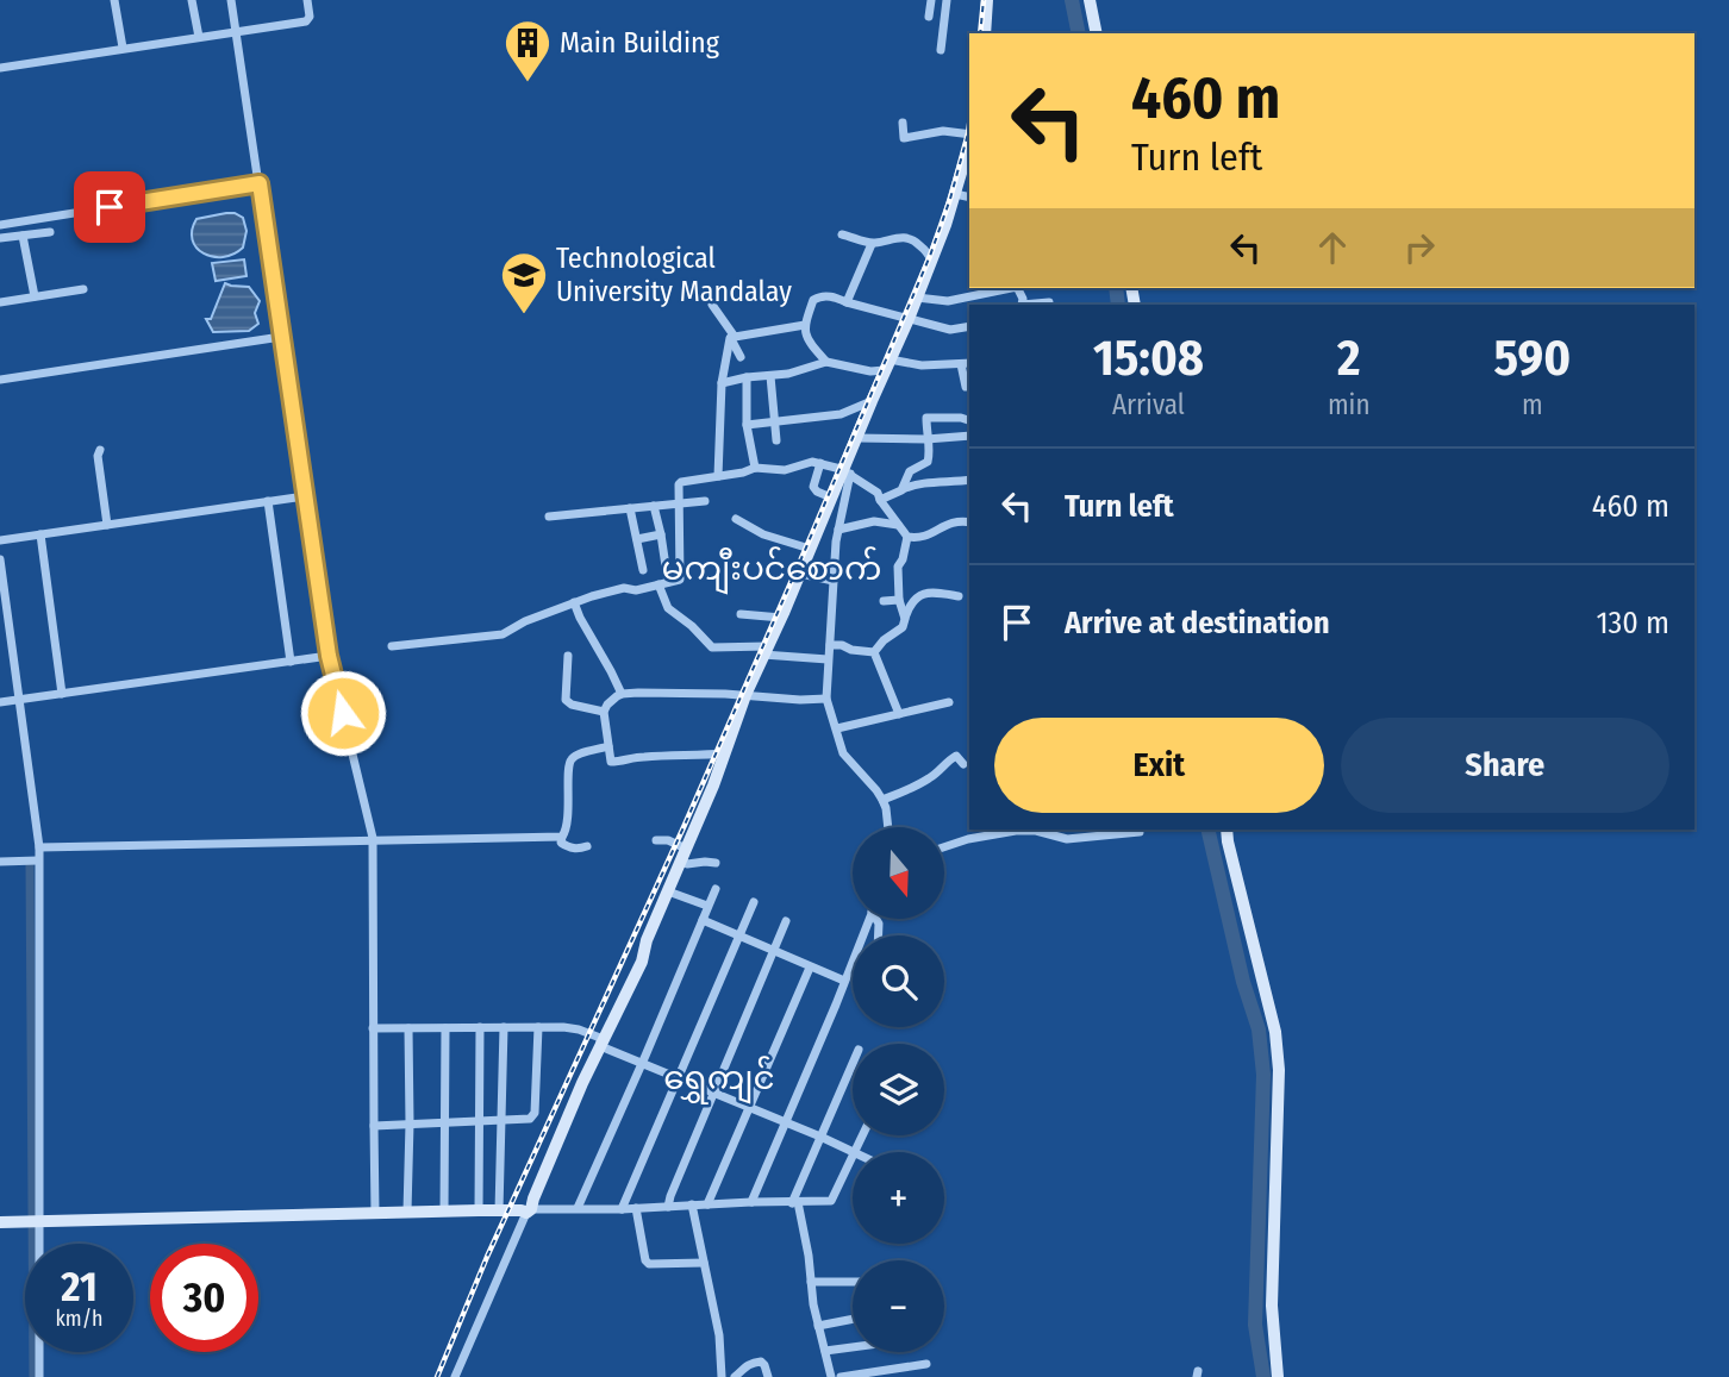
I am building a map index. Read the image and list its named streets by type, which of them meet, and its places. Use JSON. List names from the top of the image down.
{
  "districts": ["မကျီးပင်စောက်", "ရွှေကျင်"],
  "places": {
    "building": ["Main Building"],
    "school or university": ["Technological University Mandalay"]
  },
  "north": "bottom",
  "page": {
    "turn": ["460 m", "Turn left"],
    "eta": [
      "15:08",
      "Arrival",
      "2",
      "min",
      "590",
      "m"
    ],
    "list": [
      {
        "name": "Turn left",
        "value": "460 m"
      },
      {
        "name": "Arrive at destination",
        "value": "130 m"
      }
    ],
    "buttons": ["Exit", "Share"],
    "map_buttons": ["+", "−"],
    "speed": "21 km/h",
    "limit": "30"
  }
}
